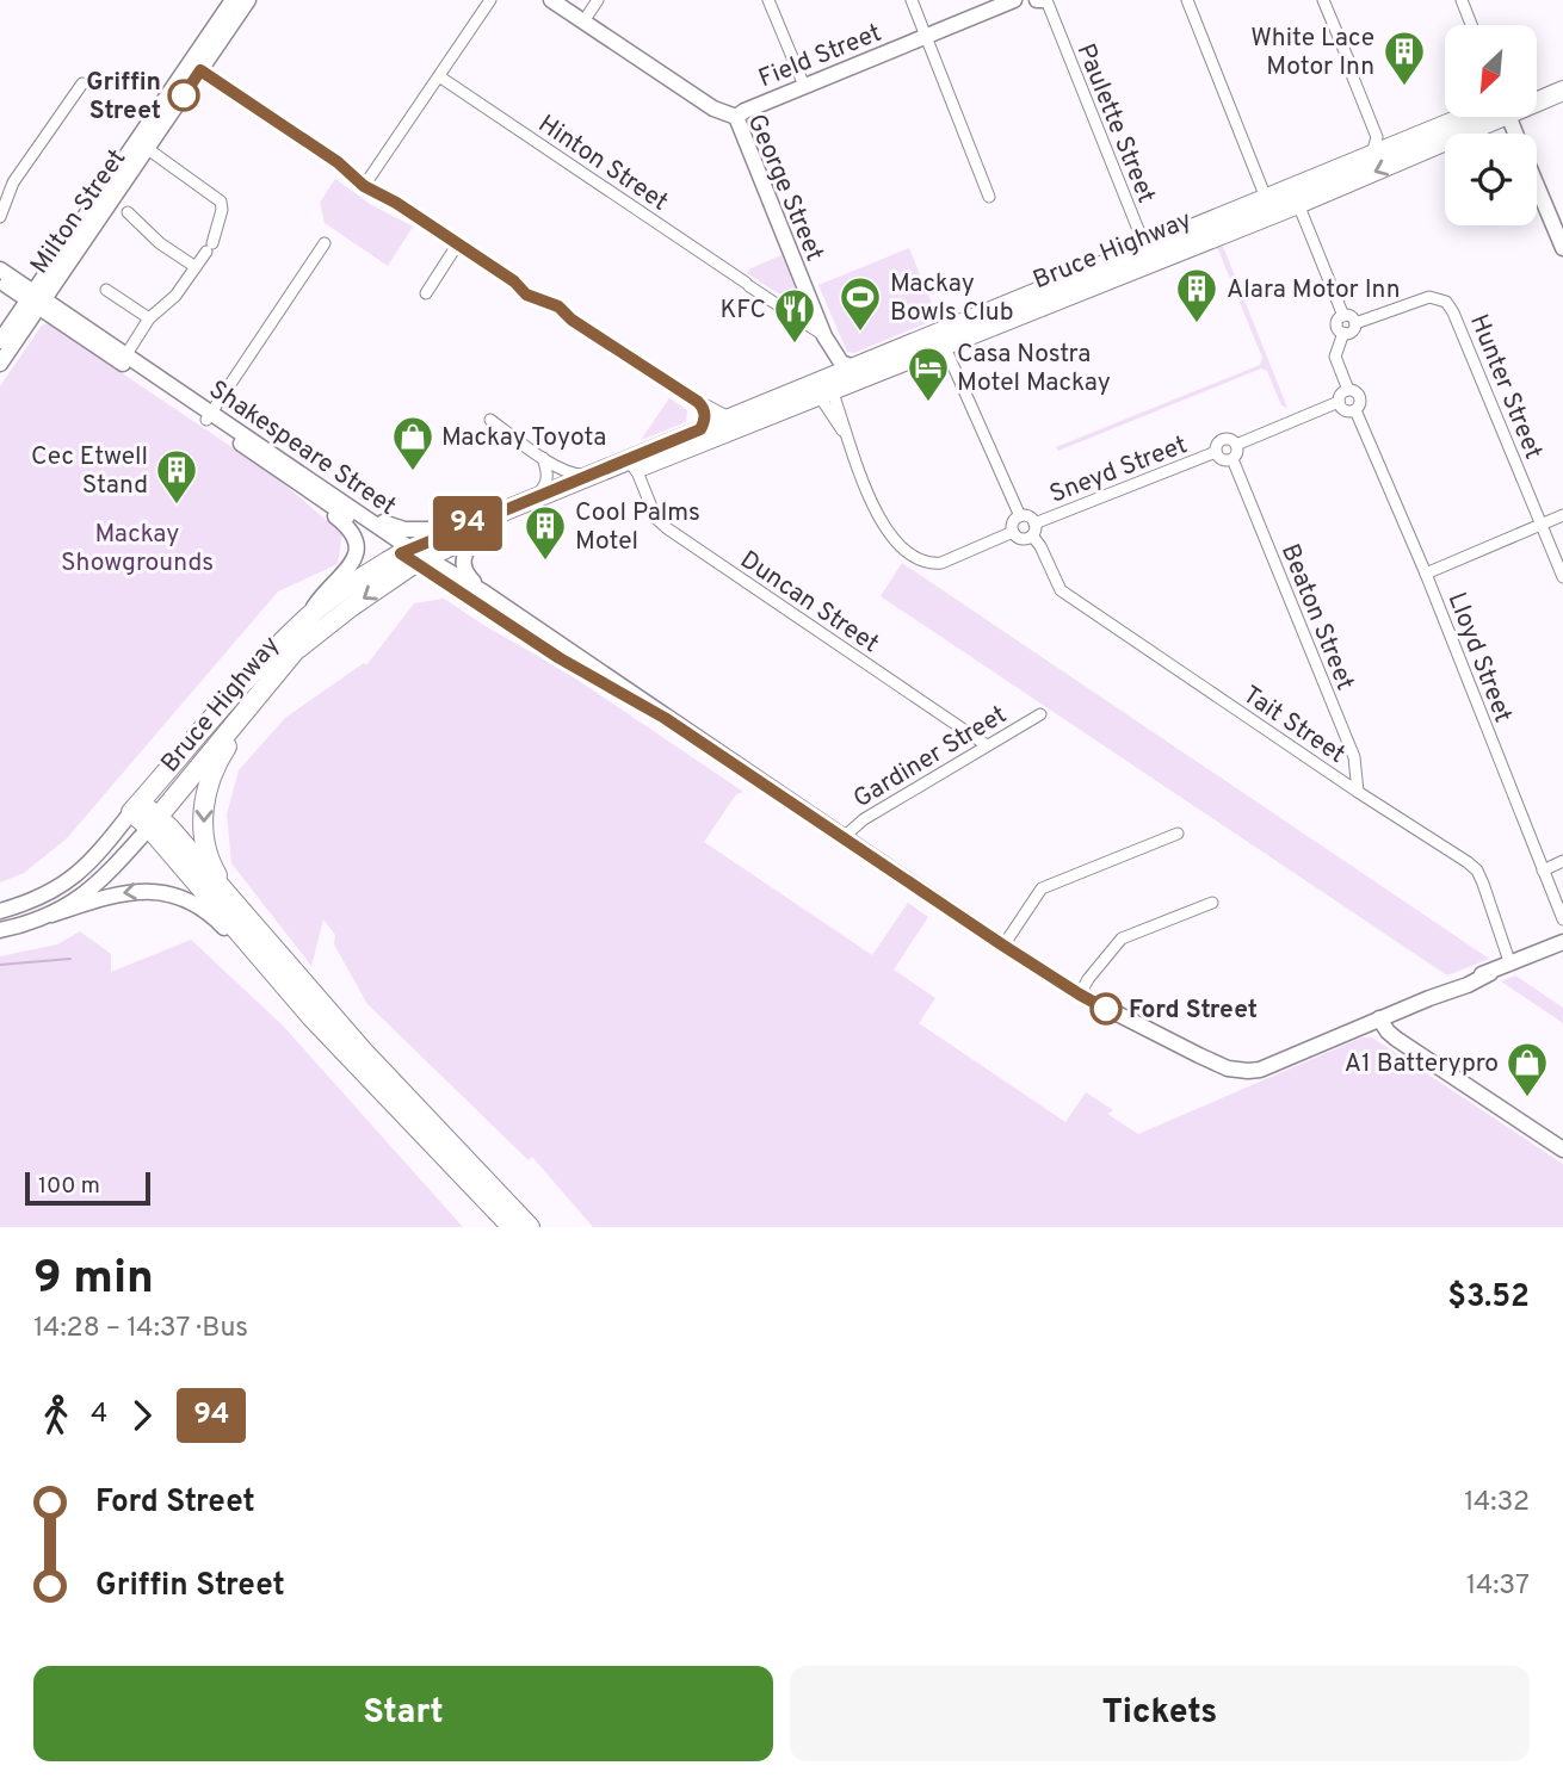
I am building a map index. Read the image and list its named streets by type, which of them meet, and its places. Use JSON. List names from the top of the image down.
{
  "streets": {
    "highway": ["Bruce Highway"],
    "street": [
      "Field Street",
      "Paulette Street",
      "Hinton Street",
      "George Street",
      "Milton Street",
      "Hunter Street",
      "Shakespeare Street",
      "Sneyd Street",
      "Duncan Street",
      "Beaton Street",
      "Lloyd Street",
      "Tait Street",
      "Gardiner Street"
    ]
  },
  "crossings": [
    ["Field Street", "George Street"],
    ["Paulette Street", "Bruce Highway"],
    ["Hinton Street", "George Street"],
    ["George Street", "Bruce Highway"],
    ["Milton Street", "Shakespeare Street"],
    ["Bruce Highway", "Shakespeare Street"],
    ["Bruce Highway", "Duncan Street"],
    ["Shakespeare Street", "Tait Street"],
    ["Shakespeare Street", "Gardiner Street"],
    ["Sneyd Street", "Beaton Street"],
    ["Sneyd Street", "Tait Street"],
    ["Duncan Street", "Gardiner Street"],
    ["Beaton Street", "Tait Street"]
  ],
  "parks": ["Mackay Showgrounds"],
  "places": {
    "building": [
      "White Lace Motor Inn",
      "Alara Motor Inn",
      "Cec Etwell Stand",
      "Cool Palms Motel"
    ],
    "other": ["Griffin Street", "Ford Street"],
    "sports": ["Mackay Bowls Club"],
    "restaurant": ["KFC"],
    "hotel": ["Casa Nostra Motel Mackay"],
    "shop": ["Mackay Toyota", "A1 Batterypro"]
  },
  "lines": ["bus line 94"],
  "scale_bar": "100 m",
  "north": "bottom left",
  "page": {
    "on_map": "94",
    "scale": "100 m",
    "heading": ["9 min", "14:28 – 14:37 · Bus", "$3.52"],
    "legs": ["4", "94"],
    "list": [
      {
        "name": "Ford Street",
        "value": "14:32"
      },
      {
        "name": "Griffin Street",
        "value": "14:37"
      }
    ],
    "buttons": ["Start", "Tickets"]
  }
}
